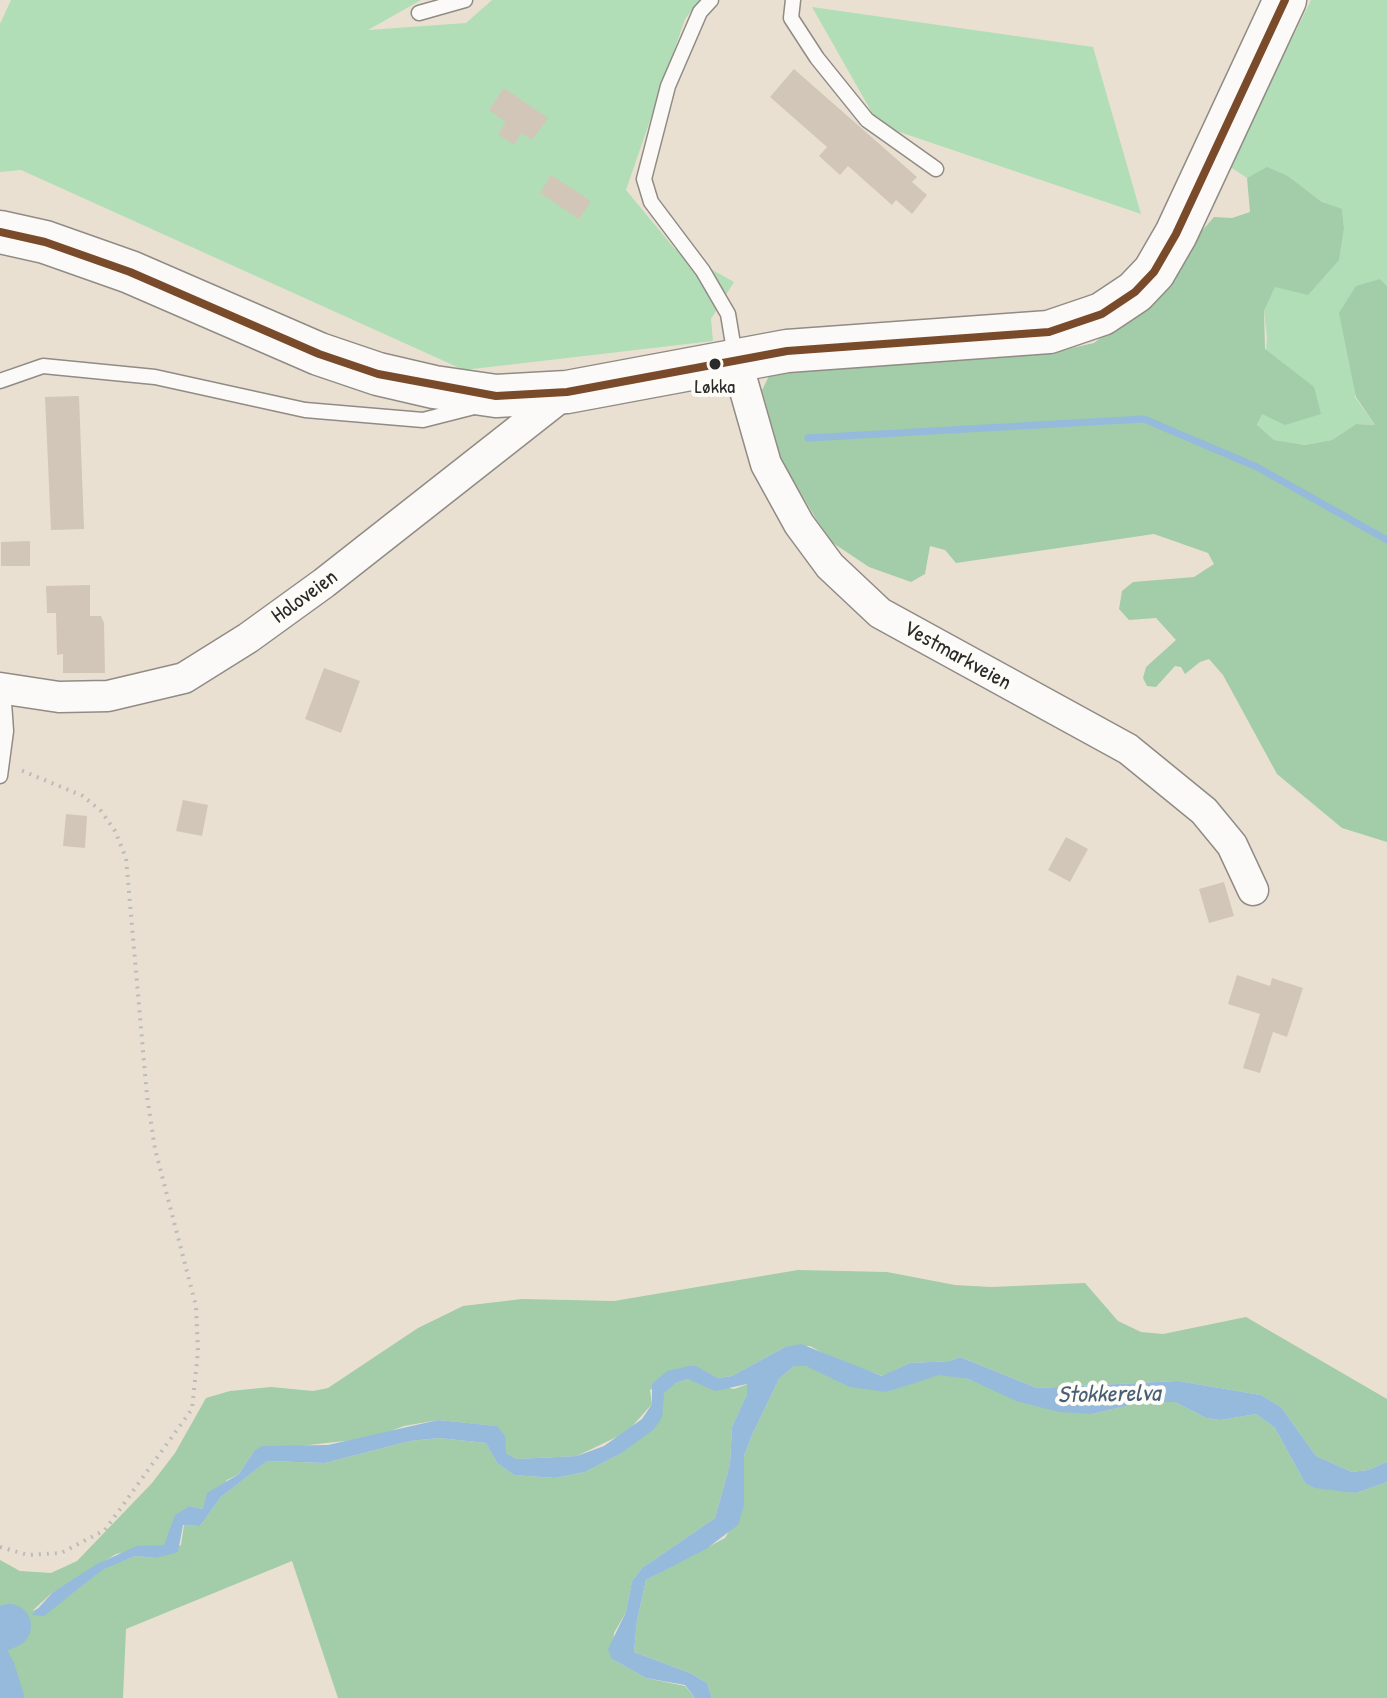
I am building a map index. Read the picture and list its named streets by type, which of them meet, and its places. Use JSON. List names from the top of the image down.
{
  "streets": {
    "street": ["Holoveien", "Vestmarkveien"]
  },
  "water": ["Stokkerelva"],
  "places": ["Løkka"]
}
